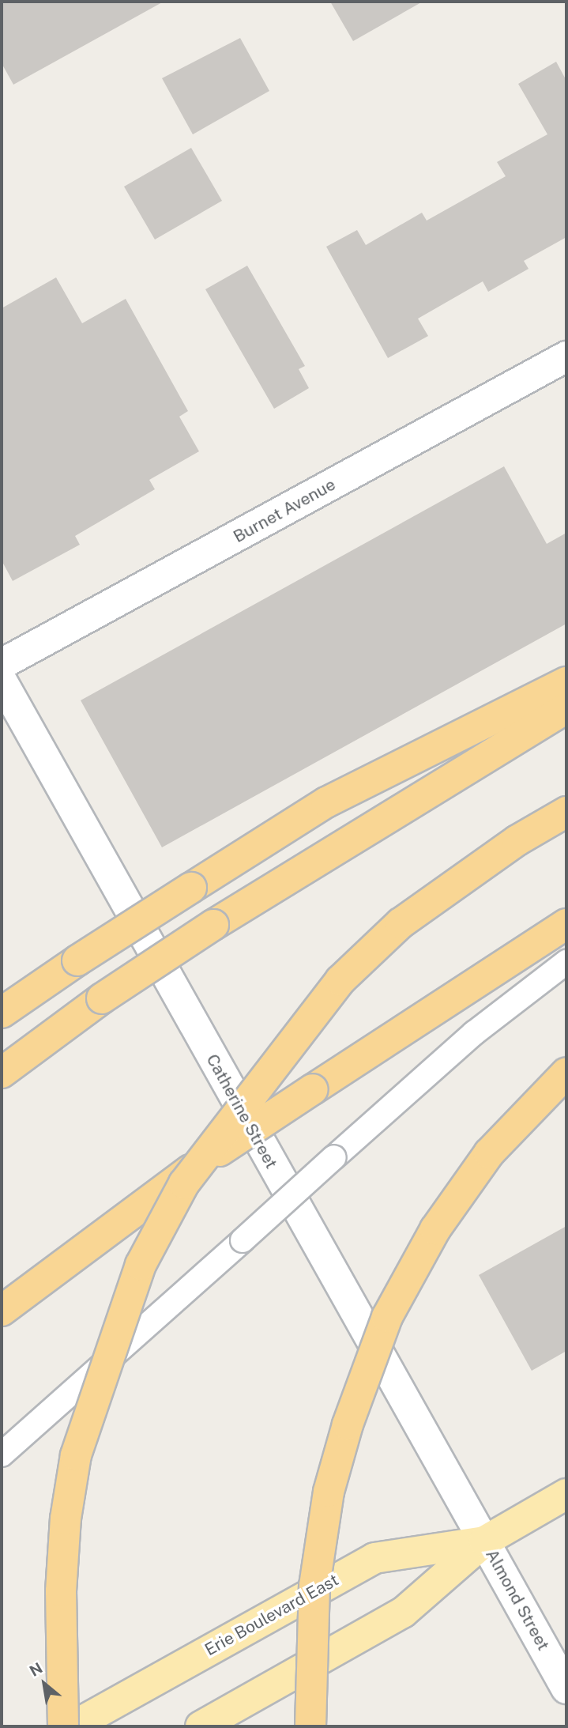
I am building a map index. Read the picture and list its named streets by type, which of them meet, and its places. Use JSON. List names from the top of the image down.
{
  "streets": {
    "main road": ["Erie Boulevard East"],
    "street": ["Burnet Avenue", "Catherine Street", "Almond Street"]
  },
  "crossings": [
    ["Catherine Street", "Almond Street"],
    ["Catherine Street", "Erie Boulevard East"],
    ["Almond Street", "Erie Boulevard East"]
  ],
  "north": "top left"
}
